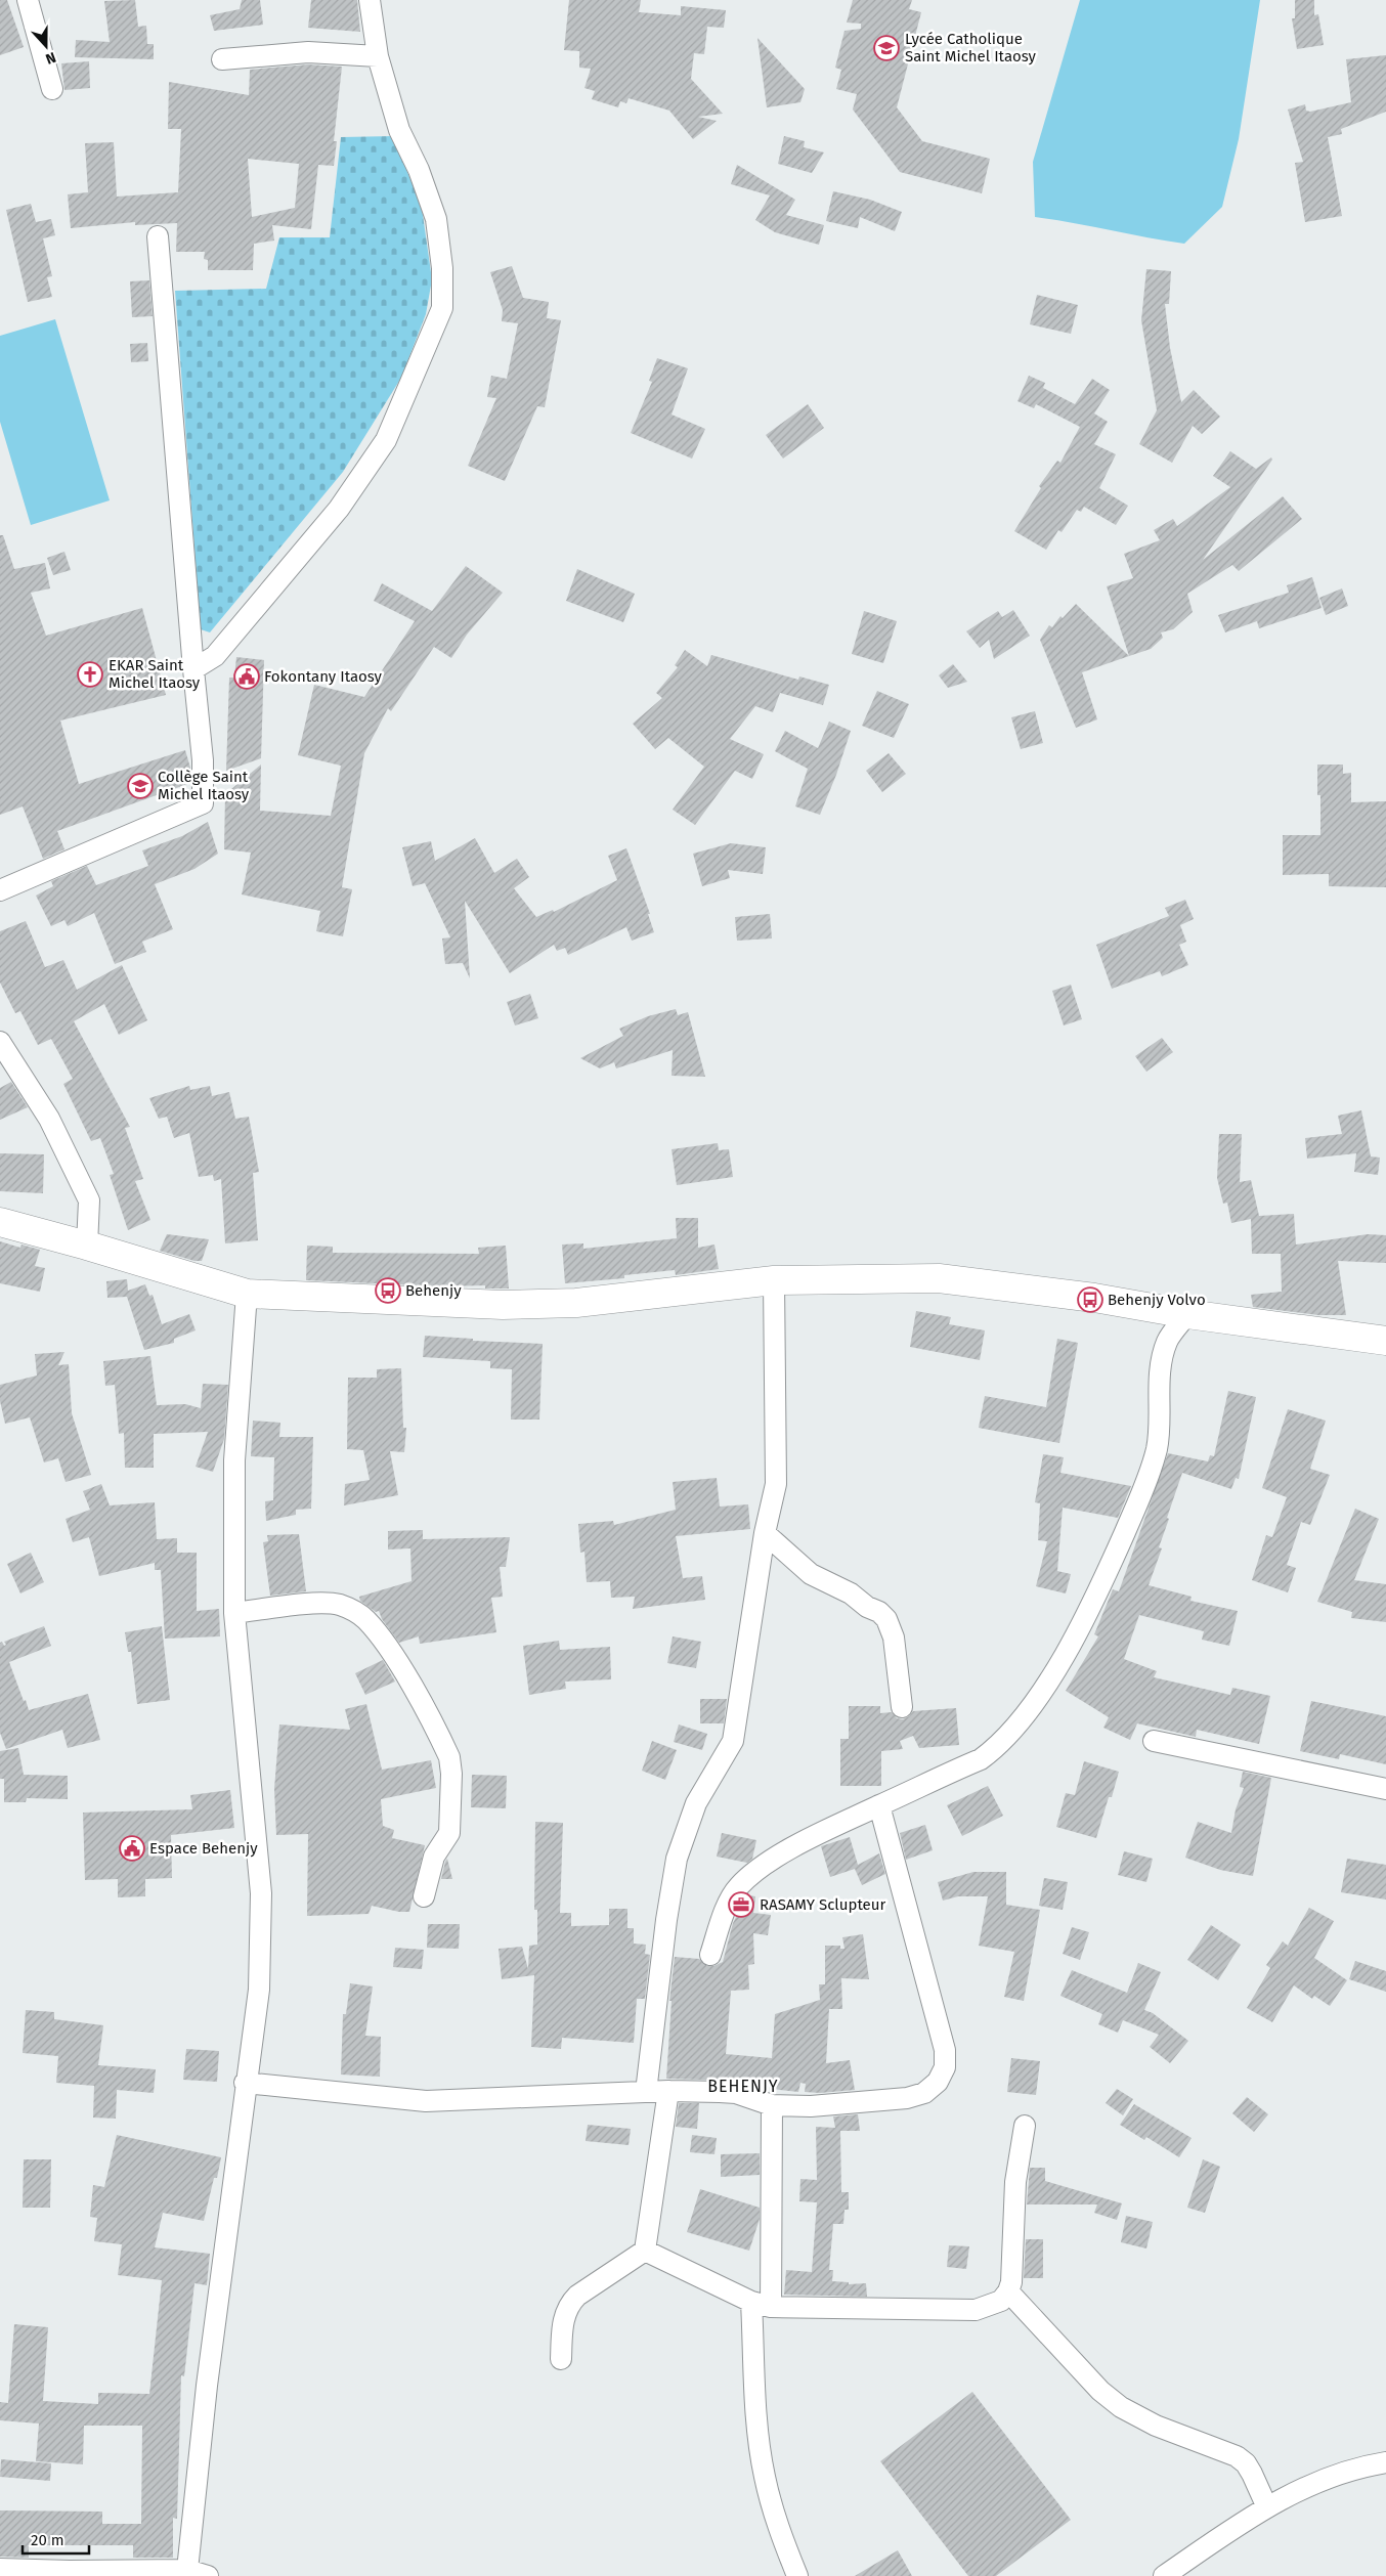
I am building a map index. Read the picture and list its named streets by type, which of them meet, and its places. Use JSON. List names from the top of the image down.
{
  "districts": ["BEHENJY"],
  "places": {
    "school or university": ["Lycée Catholique Saint Michel Itaosy", "Collège Saint Michel Itaosy"],
    "church": ["EKAR Saint Michel Itaosy"],
    "public building": ["Fokontany Itaosy", "Espace Behenjy"],
    "bus stop": ["Behenjy", "Behenjy Volvo"],
    "office": ["RASAMY Sclupteur"]
  },
  "scale_bar": "20 m",
  "north": "bottom"
}
